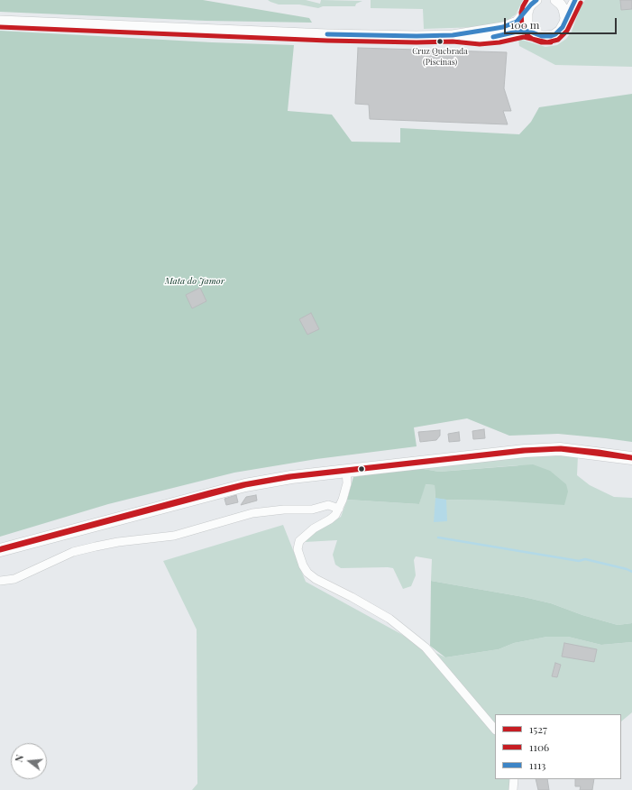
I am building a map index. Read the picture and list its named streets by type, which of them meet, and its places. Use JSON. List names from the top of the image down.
{
  "parks": ["Mata do Jamor"],
  "places": ["Cruz Quebrada (Piscinas)"],
  "lines": ["transit line 1106", "transit line 1113", "transit line 1527"],
  "legend": ["1527", "1106", "1113"],
  "scale_bar": "100 m",
  "north": "left"
}
